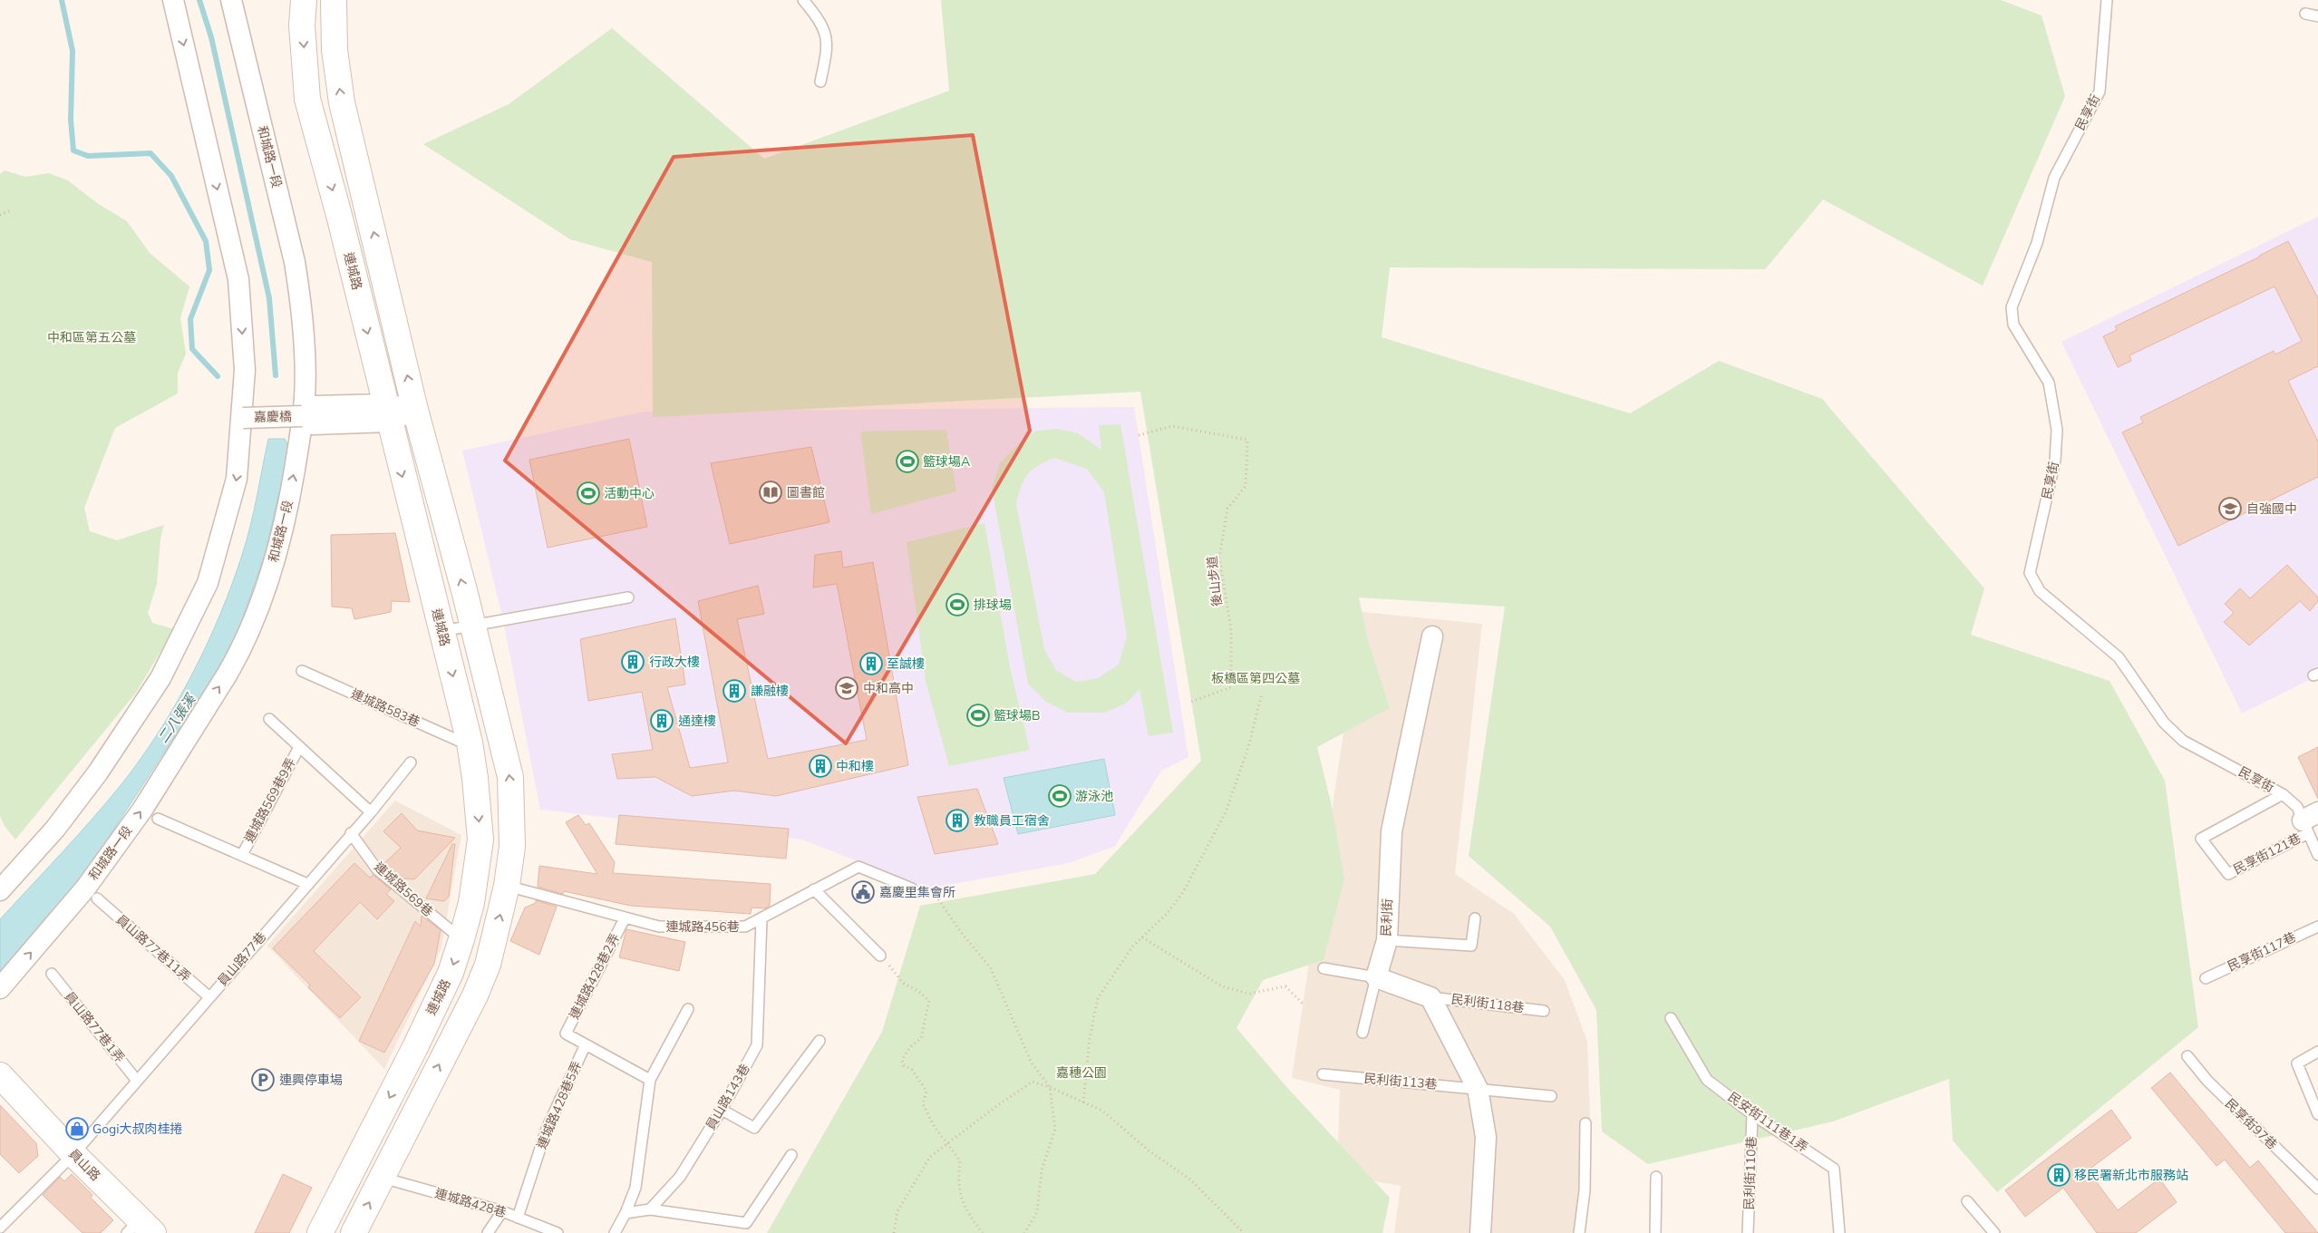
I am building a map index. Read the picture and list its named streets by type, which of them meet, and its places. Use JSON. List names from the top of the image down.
{
  "streets": {
    "main road": ["連城路", "員山路"],
    "street": ["和城路一段", "嘉慶橋", "民利街"],
    "lane": [
      "民享街",
      "連城路583巷",
      "連城路569巷9弄",
      "民享街121巷",
      "連城路569巷",
      "連城路456巷",
      "員山路77巷11弄",
      "民享街117巷",
      "員山路77巷",
      "連城路428巷2弄",
      "民利街118巷",
      "員山路77巷1弄",
      "民利街113巷",
      "員山路143巷",
      "連城路428巷5弄",
      "民安街111巷1弄",
      "民享街97巷",
      "民利街110巷",
      "連城路428巷"
    ],
    "path": ["後山步道"]
  },
  "crossings": [
    ["民享街", "民享街121巷"],
    ["和城路一段", "嘉慶橋"],
    ["連城路", "連城路583巷"],
    ["連城路", "連城路569巷"],
    ["連城路569巷9弄", "員山路77巷"],
    ["連城路569巷", "員山路77巷"],
    ["連城路456巷", "連城路428巷2弄"],
    ["連城路456巷", "員山路143巷"],
    ["員山路77巷11弄", "員山路77巷"],
    ["員山路77巷", "員山路77巷1弄"],
    ["員山路77巷", "員山路"],
    ["連城路428巷2弄", "連城路428巷5弄"],
    ["連城路428巷5弄", "連城路428巷"],
    ["民安街111巷1弄", "民利街110巷"]
  ],
  "water": ["二八張溪"],
  "parks": ["中和區第五公墓", "板橋區第四公墓", "嘉穗公園"],
  "places": {
    "sports": [
      "籃球場A",
      "活動中心",
      "排球場",
      "籃球場B",
      "游泳池"
    ],
    "library": ["圖書館"],
    "school or university": ["自強國中", "中和高中"],
    "building": [
      "行政大樓",
      "至誠樓",
      "謙融樓",
      "通達樓",
      "中和樓",
      "教職員工宿舍",
      "移民署新北市服務站"
    ],
    "public building": ["嘉慶里集會所"],
    "parking": ["連興停車場"],
    "shop": ["Gogi大叔肉桂捲"]
  }
}
